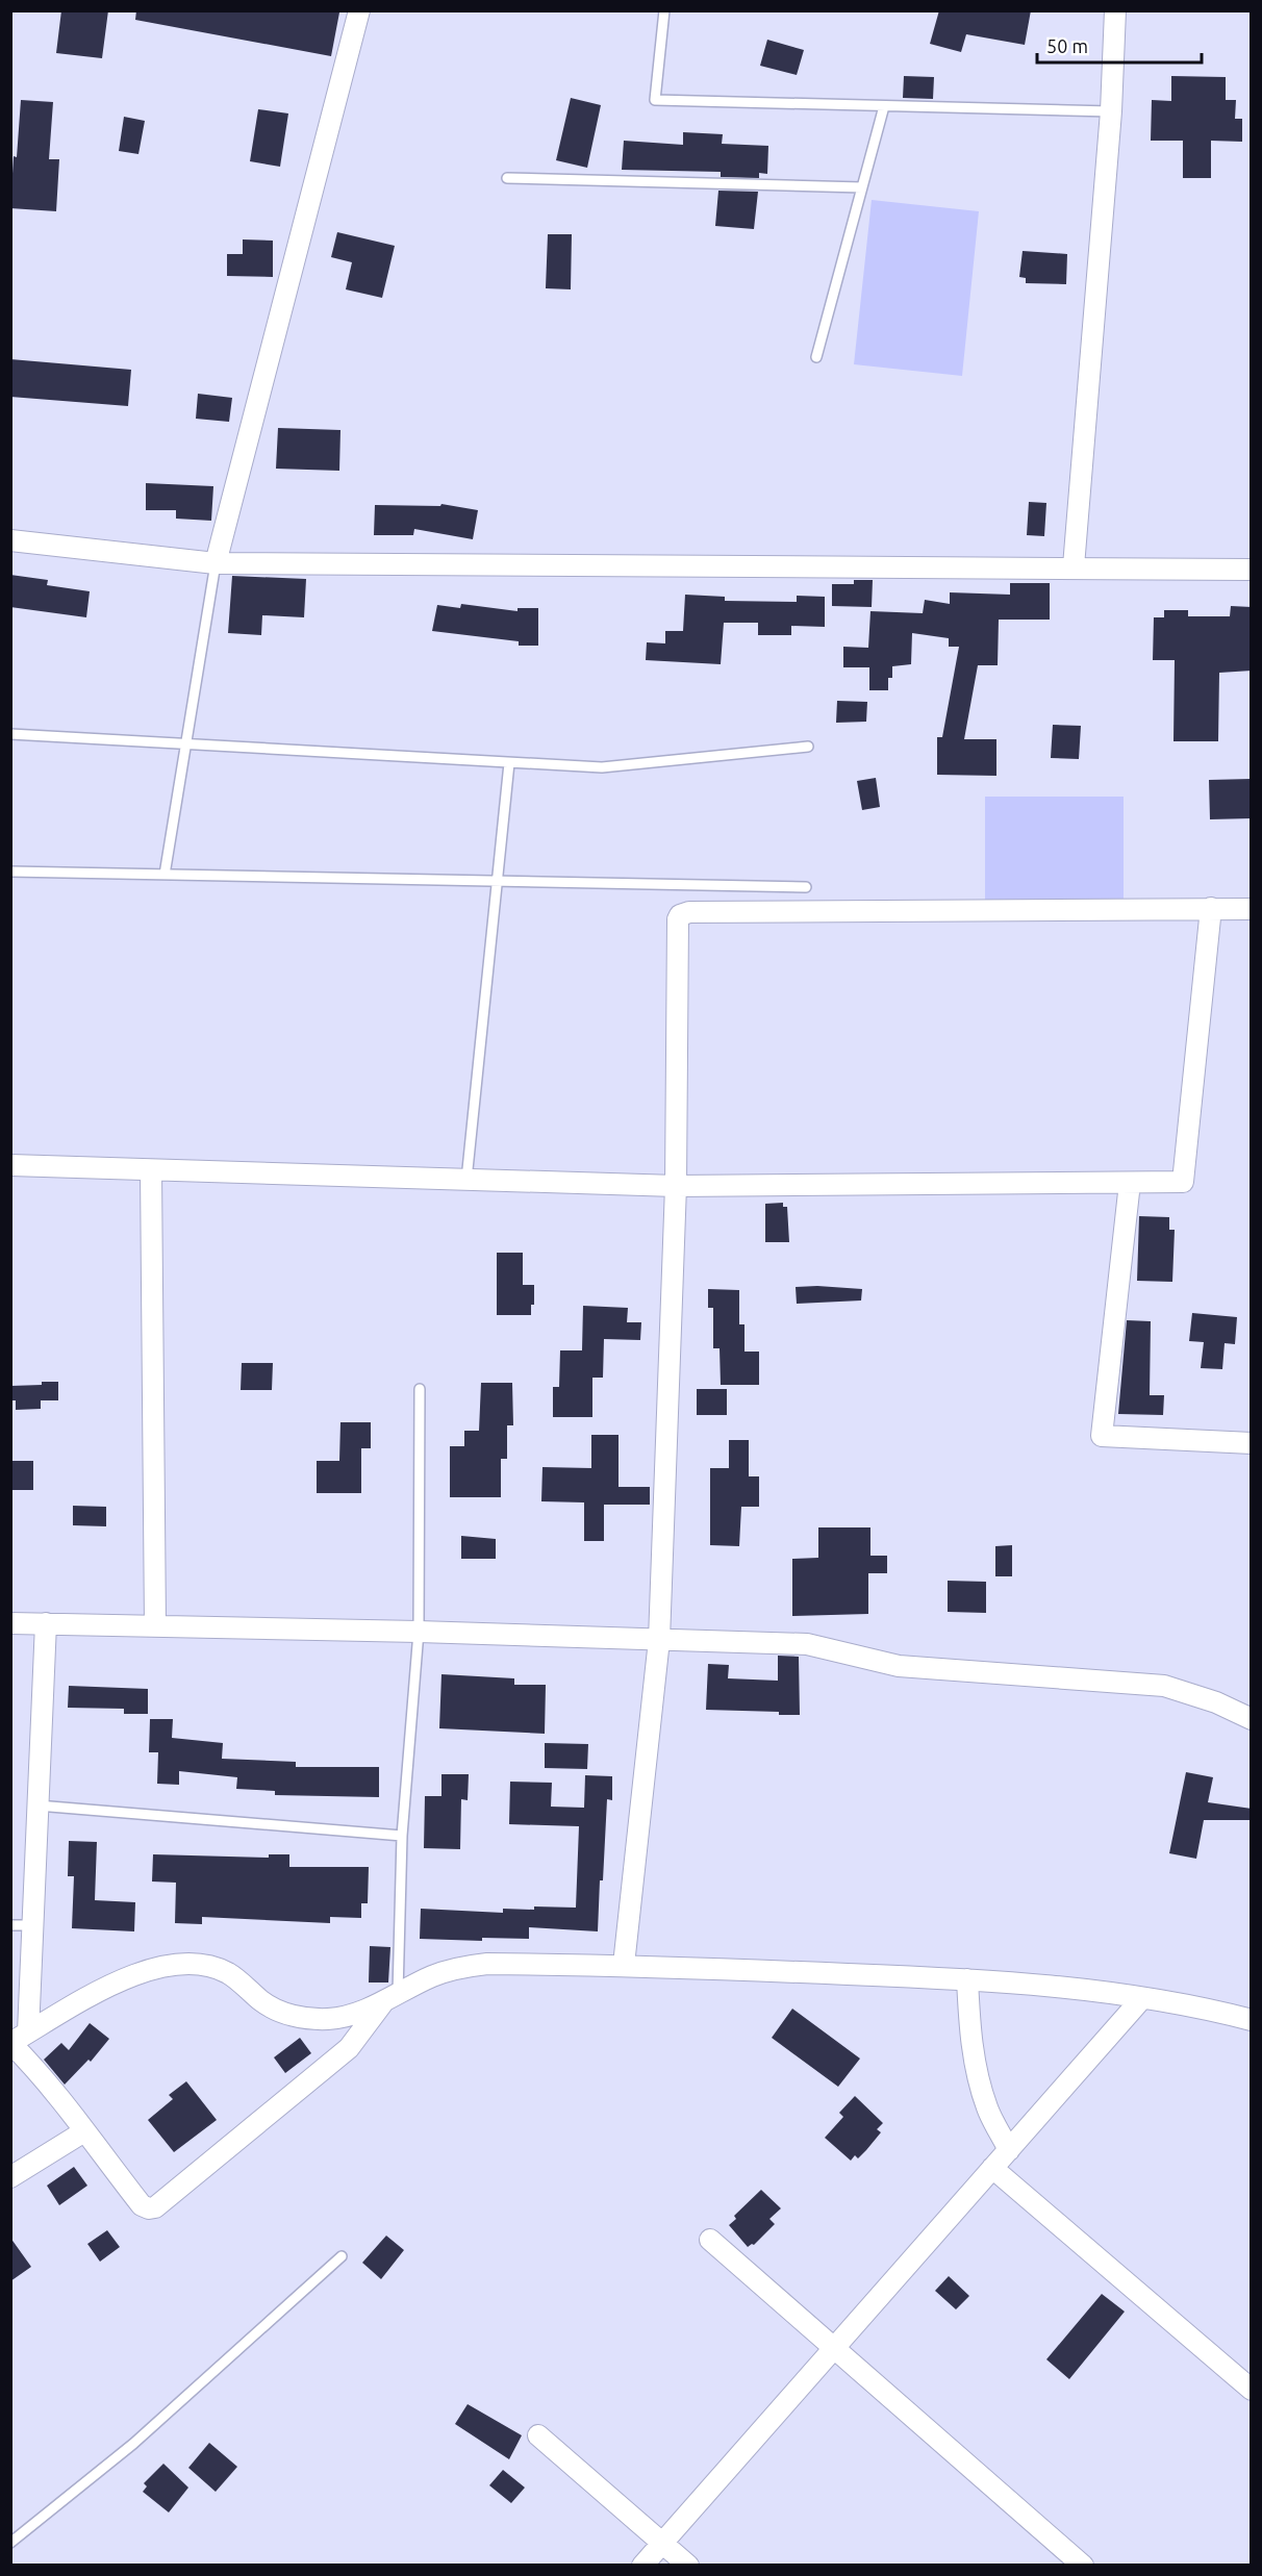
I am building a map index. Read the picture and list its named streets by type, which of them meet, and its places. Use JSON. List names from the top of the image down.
{
  "scale_bar": "50 m"
}
